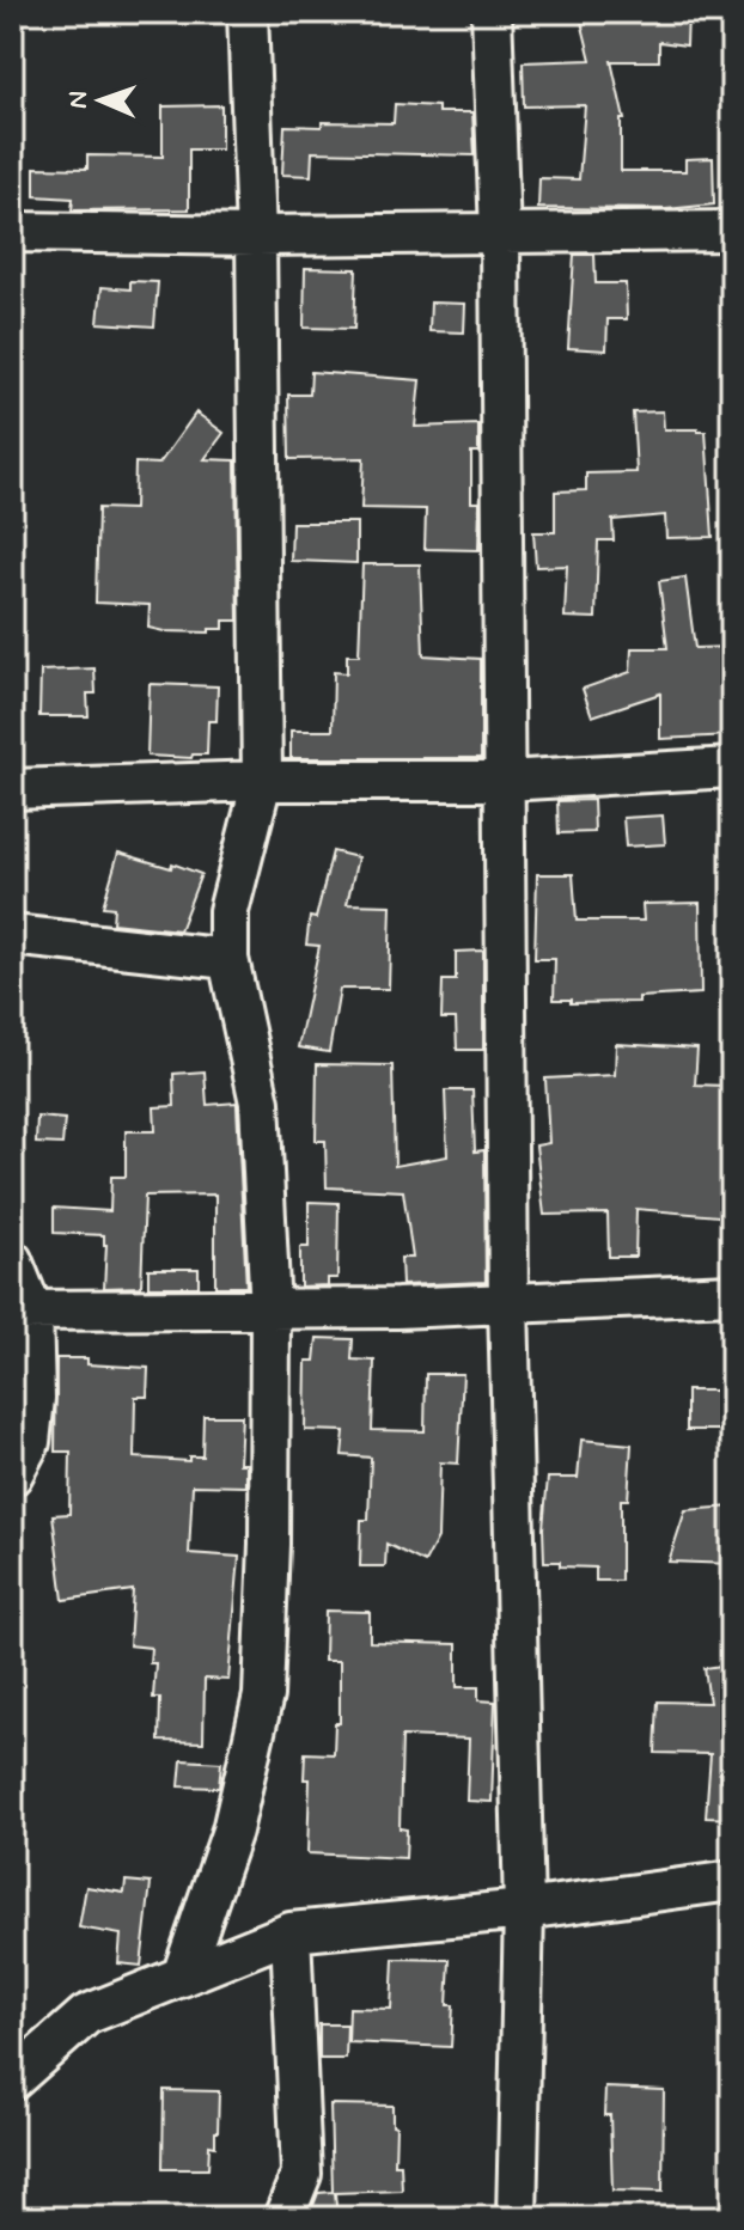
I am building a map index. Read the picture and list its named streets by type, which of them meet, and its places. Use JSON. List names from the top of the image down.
{
  "north": "left"
}
